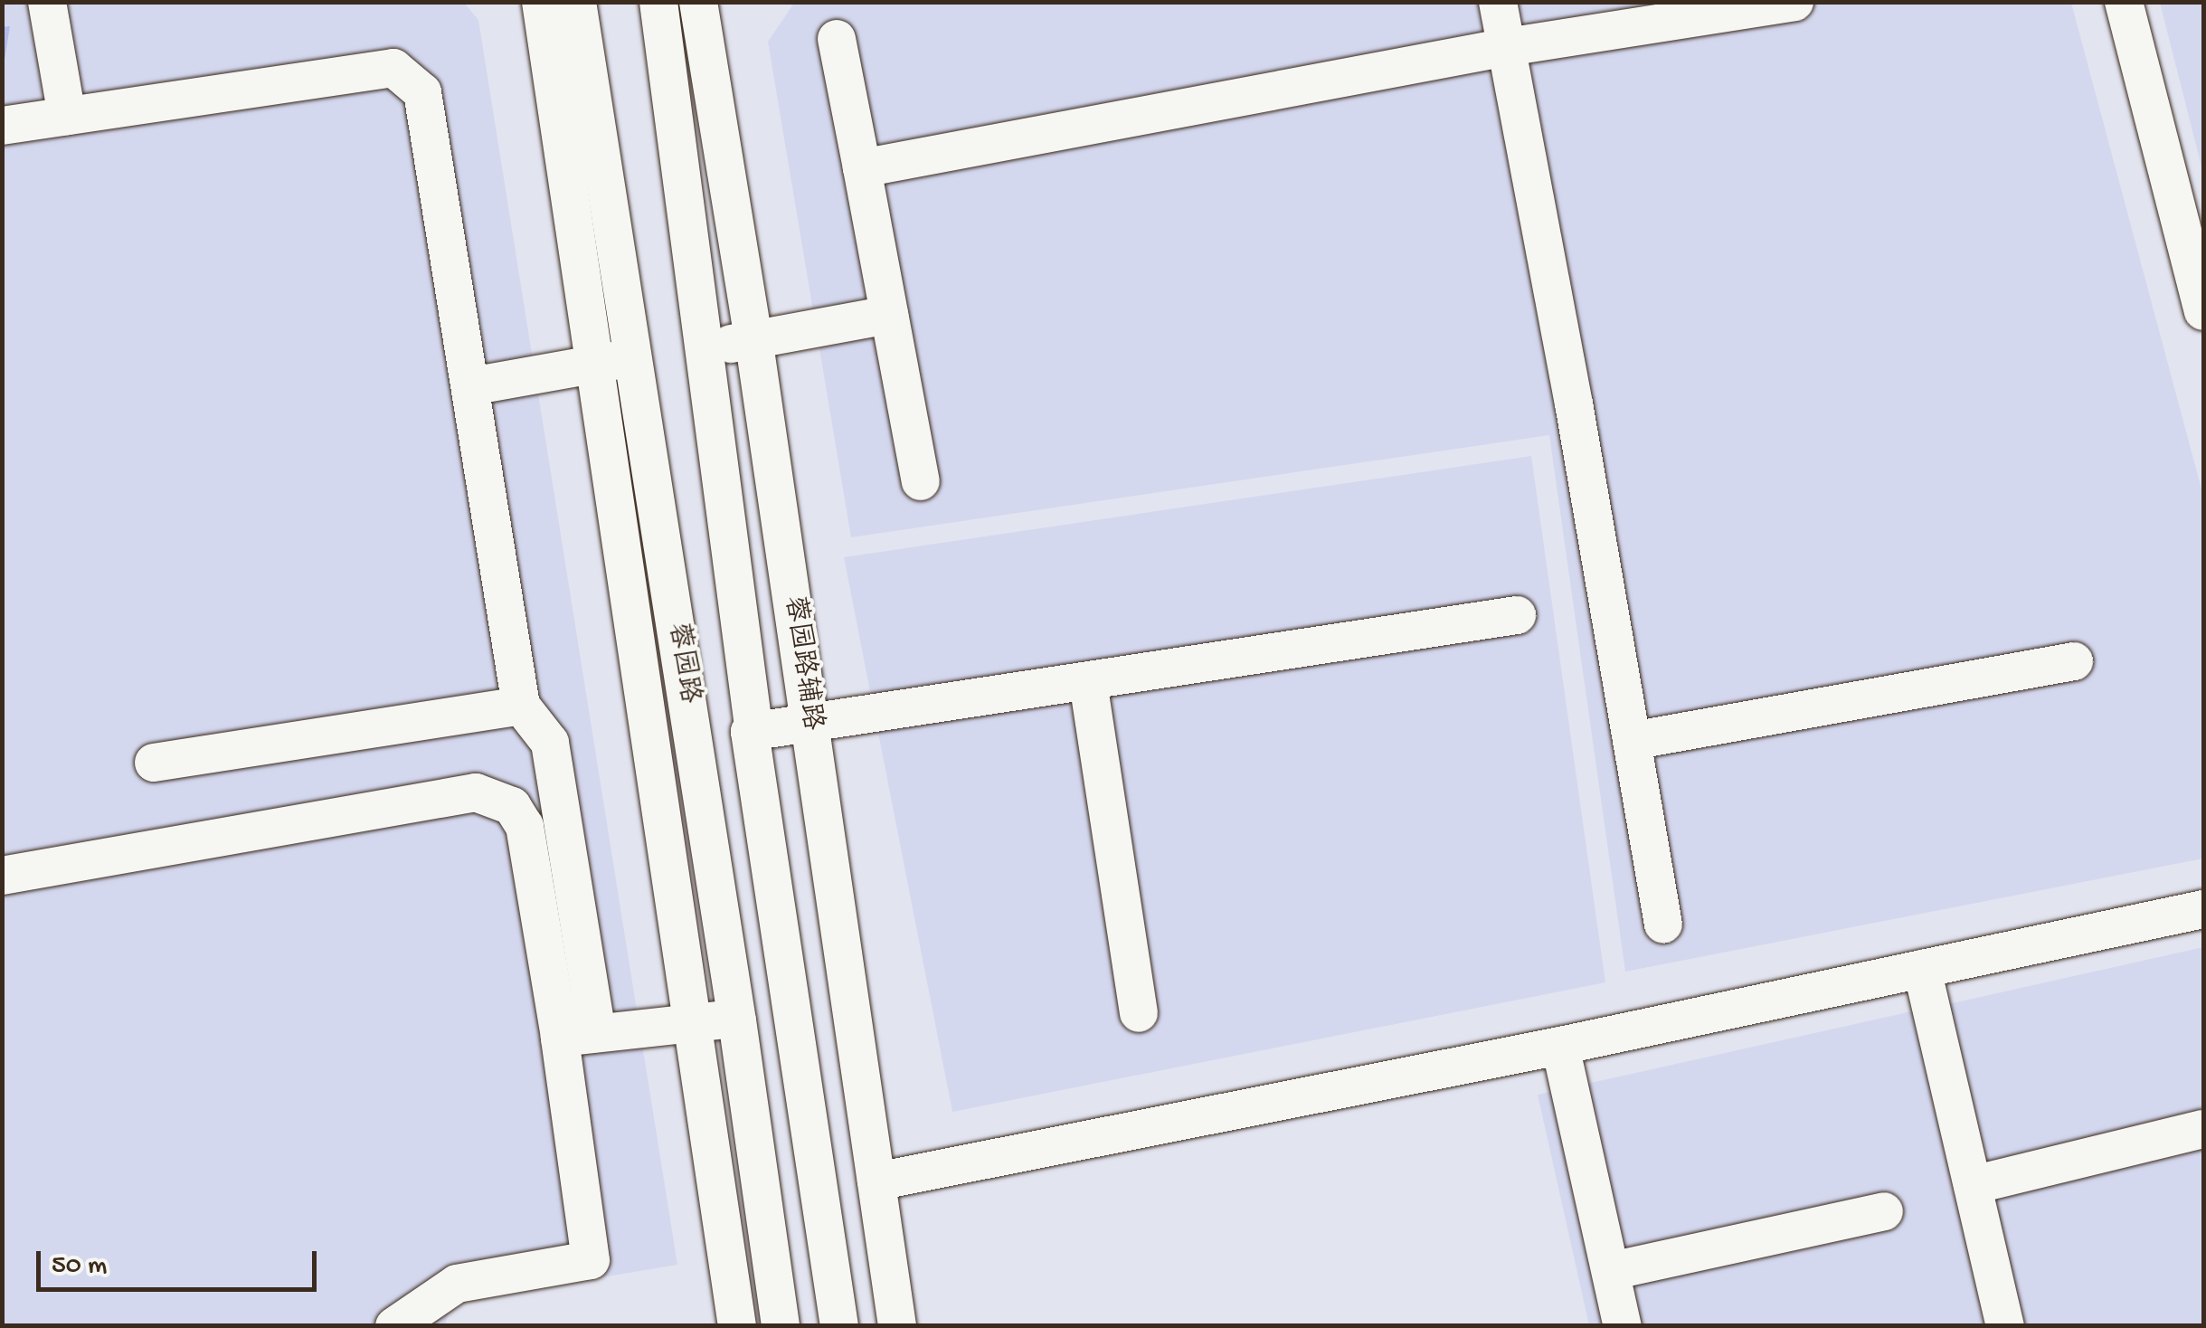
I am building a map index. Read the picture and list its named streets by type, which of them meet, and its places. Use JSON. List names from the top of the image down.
{
  "streets": {
    "street": ["蓉园路", "蓉园路辅路"]
  },
  "scale_bar": "50 m"
}
